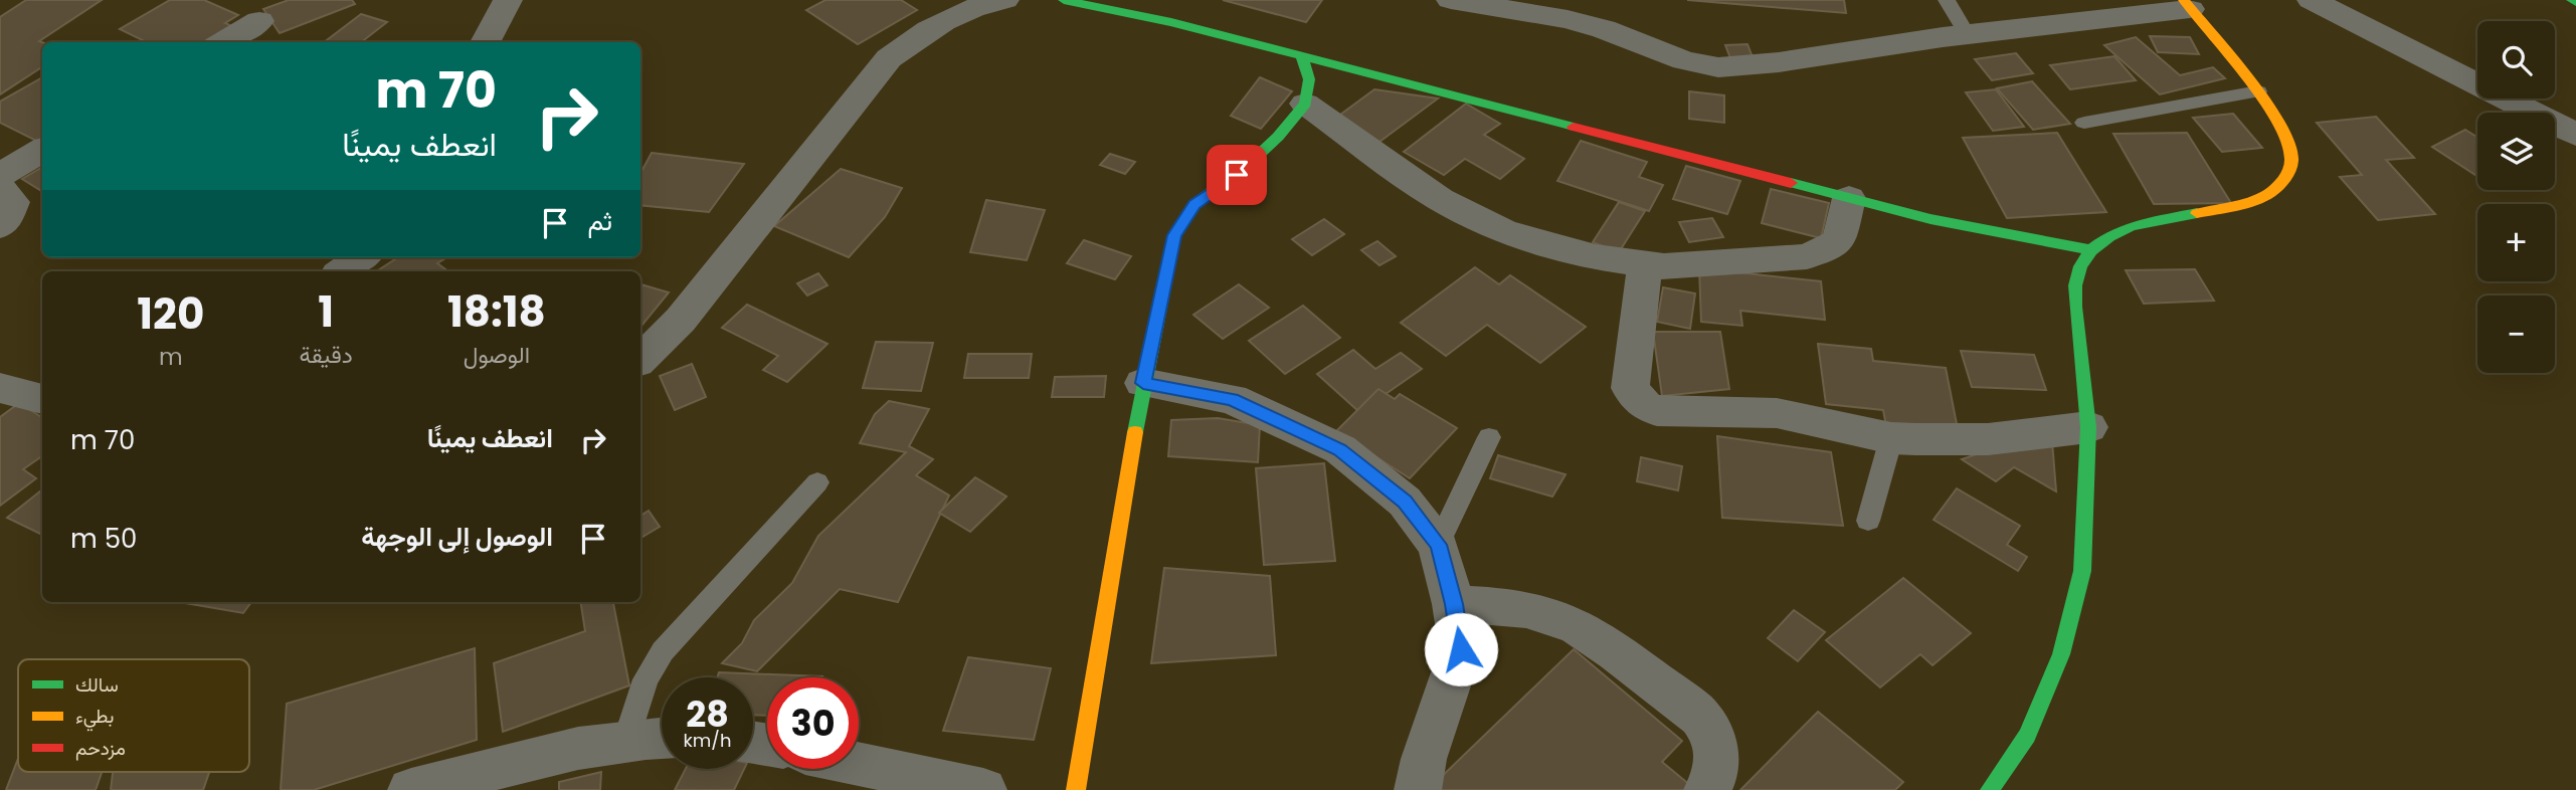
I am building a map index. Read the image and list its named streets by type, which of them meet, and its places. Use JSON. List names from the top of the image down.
{
  "legend": ["سالك", "بطيء", "مزدحم"],
  "page": {
    "map_buttons": ["+", "−"],
    "turn": ["70 m", "انعطف يمينًا"],
    "then": "ثم",
    "eta": [
      "18:18",
      "الوصول",
      "1",
      "دقيقة",
      "120",
      "m"
    ],
    "list": [
      {
        "name": "انعطف يمينًا",
        "value": "70 m"
      },
      {
        "name": "الوصول إلى الوجهة",
        "value": "50 m"
      }
    ],
    "speed": "28 km/h",
    "limit": "30"
  }
}
